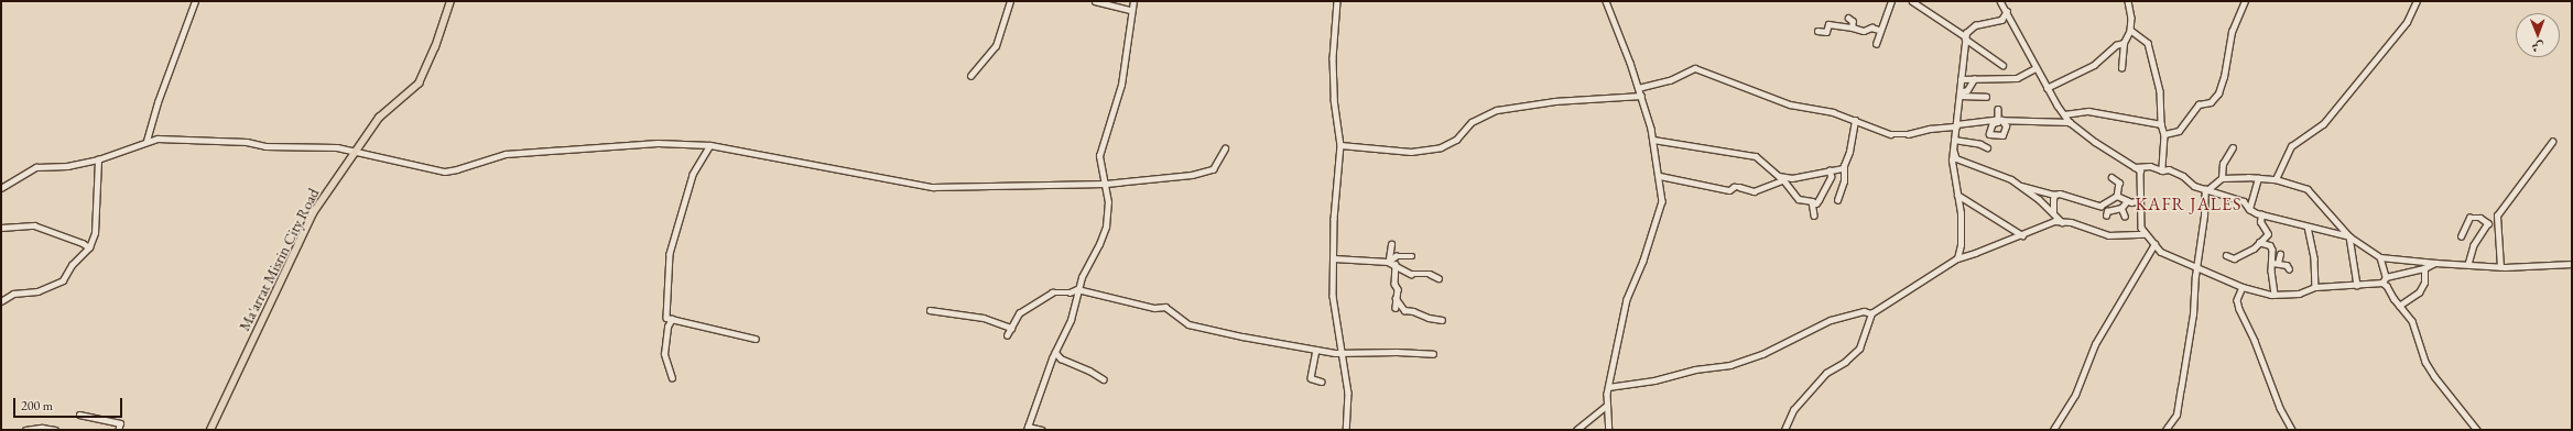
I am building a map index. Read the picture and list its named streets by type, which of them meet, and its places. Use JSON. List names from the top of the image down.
{
  "streets": {
    "main road": ["Ma'arrat Misrin City Road"]
  },
  "districts": ["KAFR JALES"],
  "scale_bar": "200 m",
  "north": "bottom"
}
